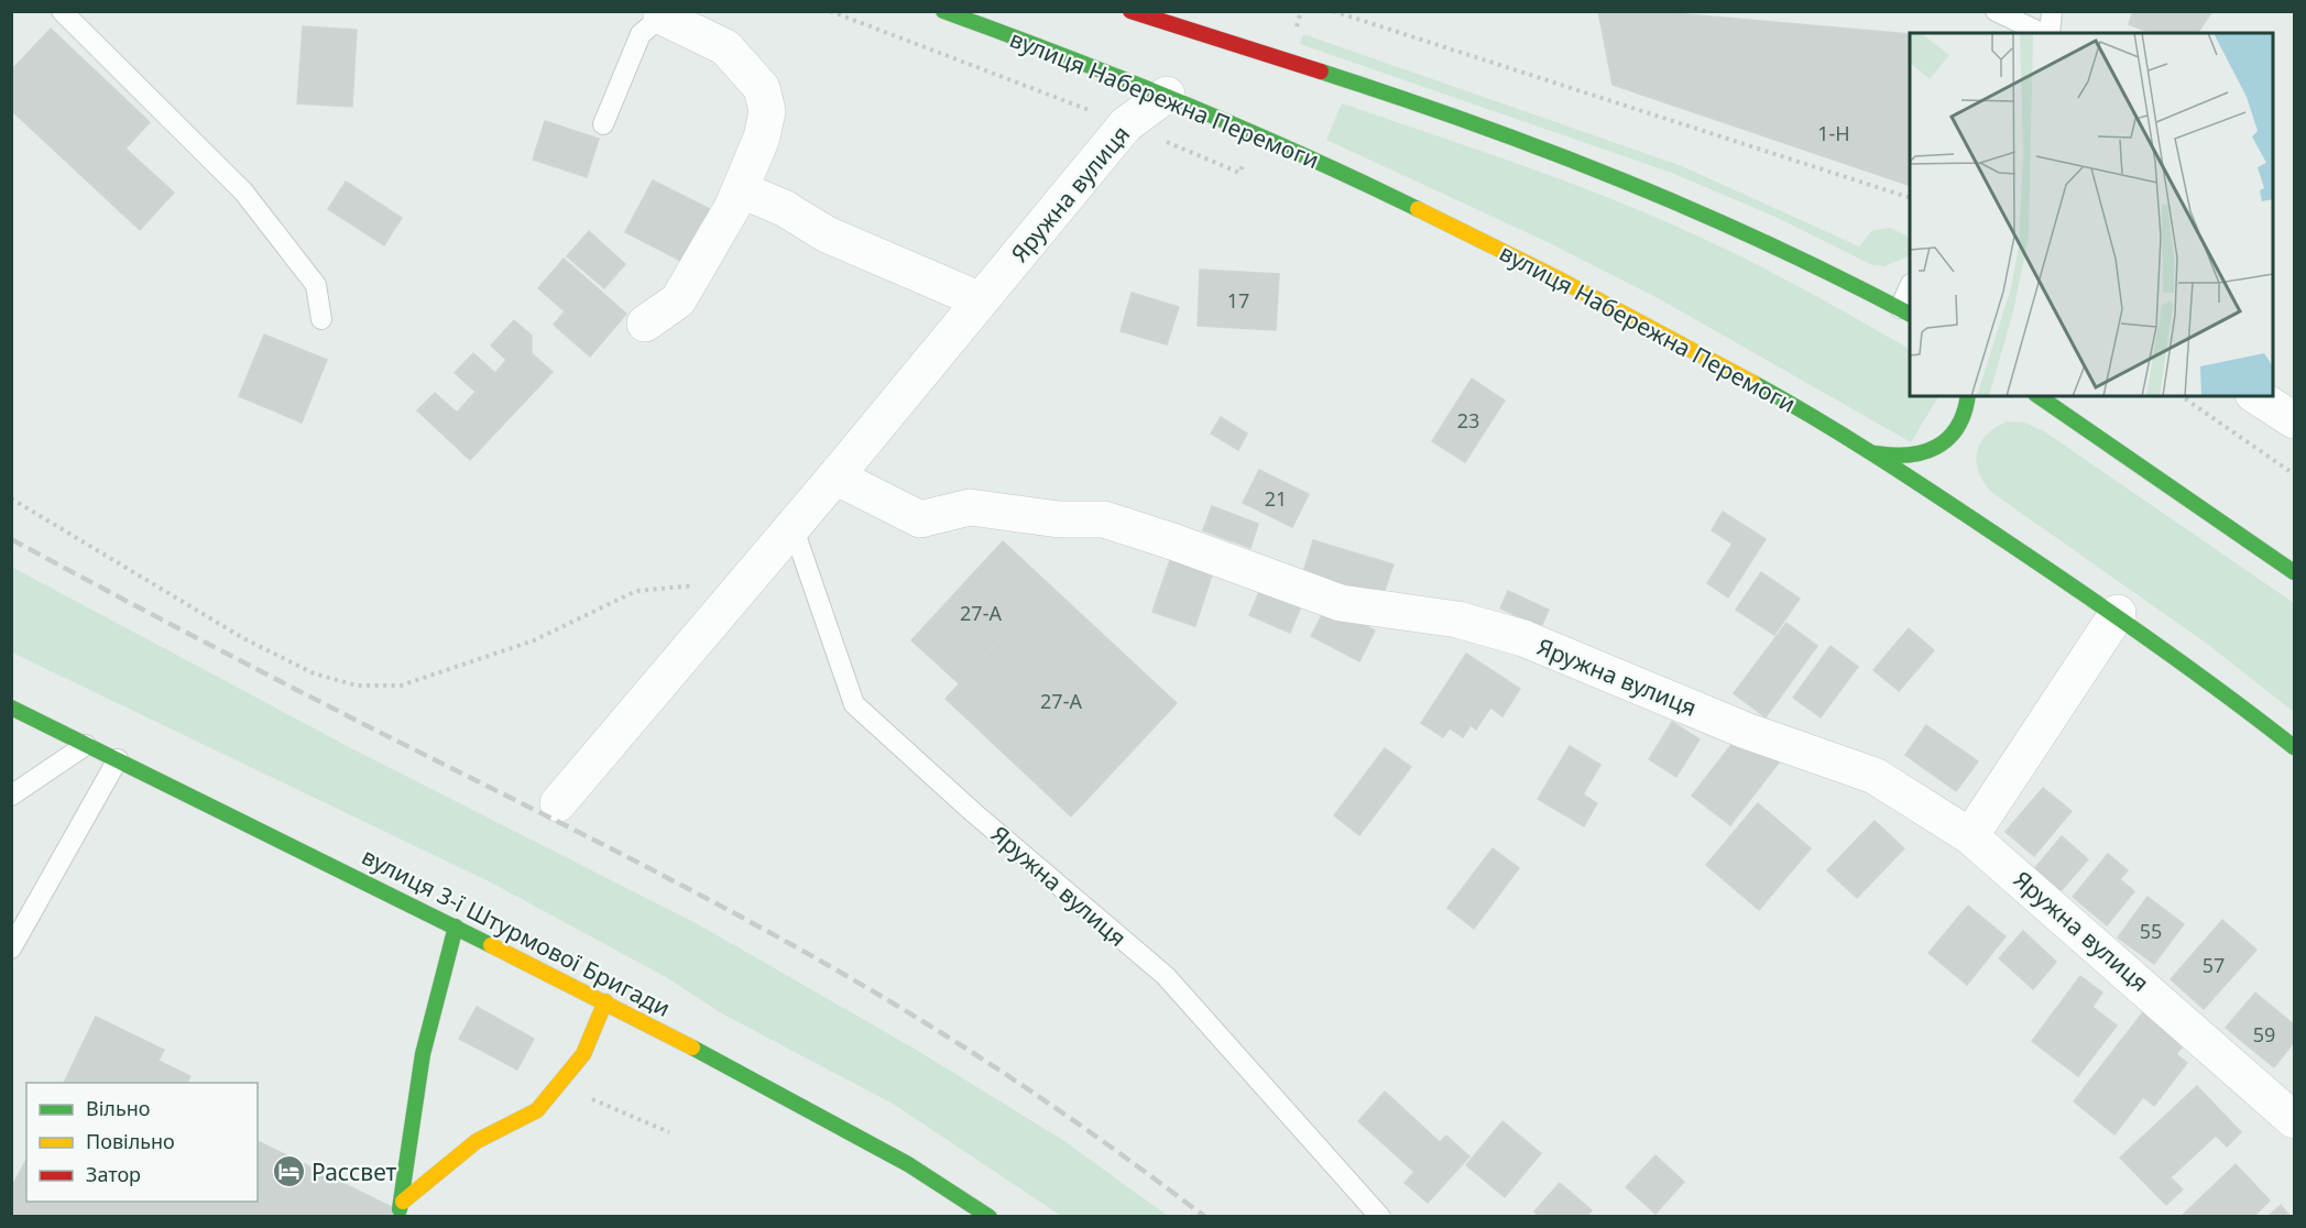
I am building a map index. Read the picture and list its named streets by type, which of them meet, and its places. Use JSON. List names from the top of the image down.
{
  "streets": {
    "main road": ["вулиця Набережна Перемоги", "вулиця 3-ї Штурмової Бригади"],
    "street": ["Яружна вулиця"]
  },
  "crossings": [
    ["вулиця Набережна Перемоги", "Яружна вулиця"]
  ],
  "places": {
    "hotel": ["Рассвет"]
  },
  "house_numbers": [
    "1-Н",
    "17",
    "23",
    "21",
    "27-А",
    "27-А",
    "55",
    "57",
    "59"
  ],
  "legend": ["Вільно", "Повільно", "Затор"]
}
